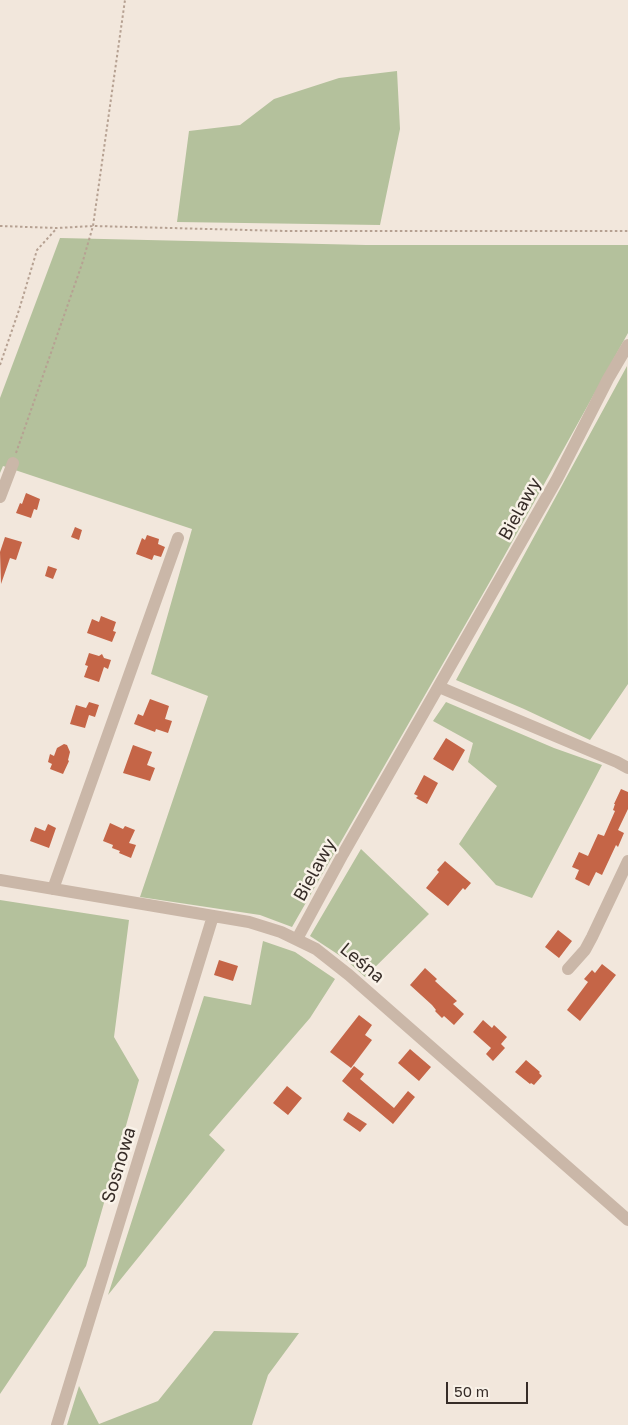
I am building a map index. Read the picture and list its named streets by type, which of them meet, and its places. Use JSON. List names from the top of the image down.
{
  "streets": {
    "street": ["Bielawy", "Leśna", "Sosnowa"]
  },
  "crossings": [
    ["Bielawy", "Leśna"],
    ["Leśna", "Sosnowa"]
  ],
  "scale_bar": "50 m"
}
